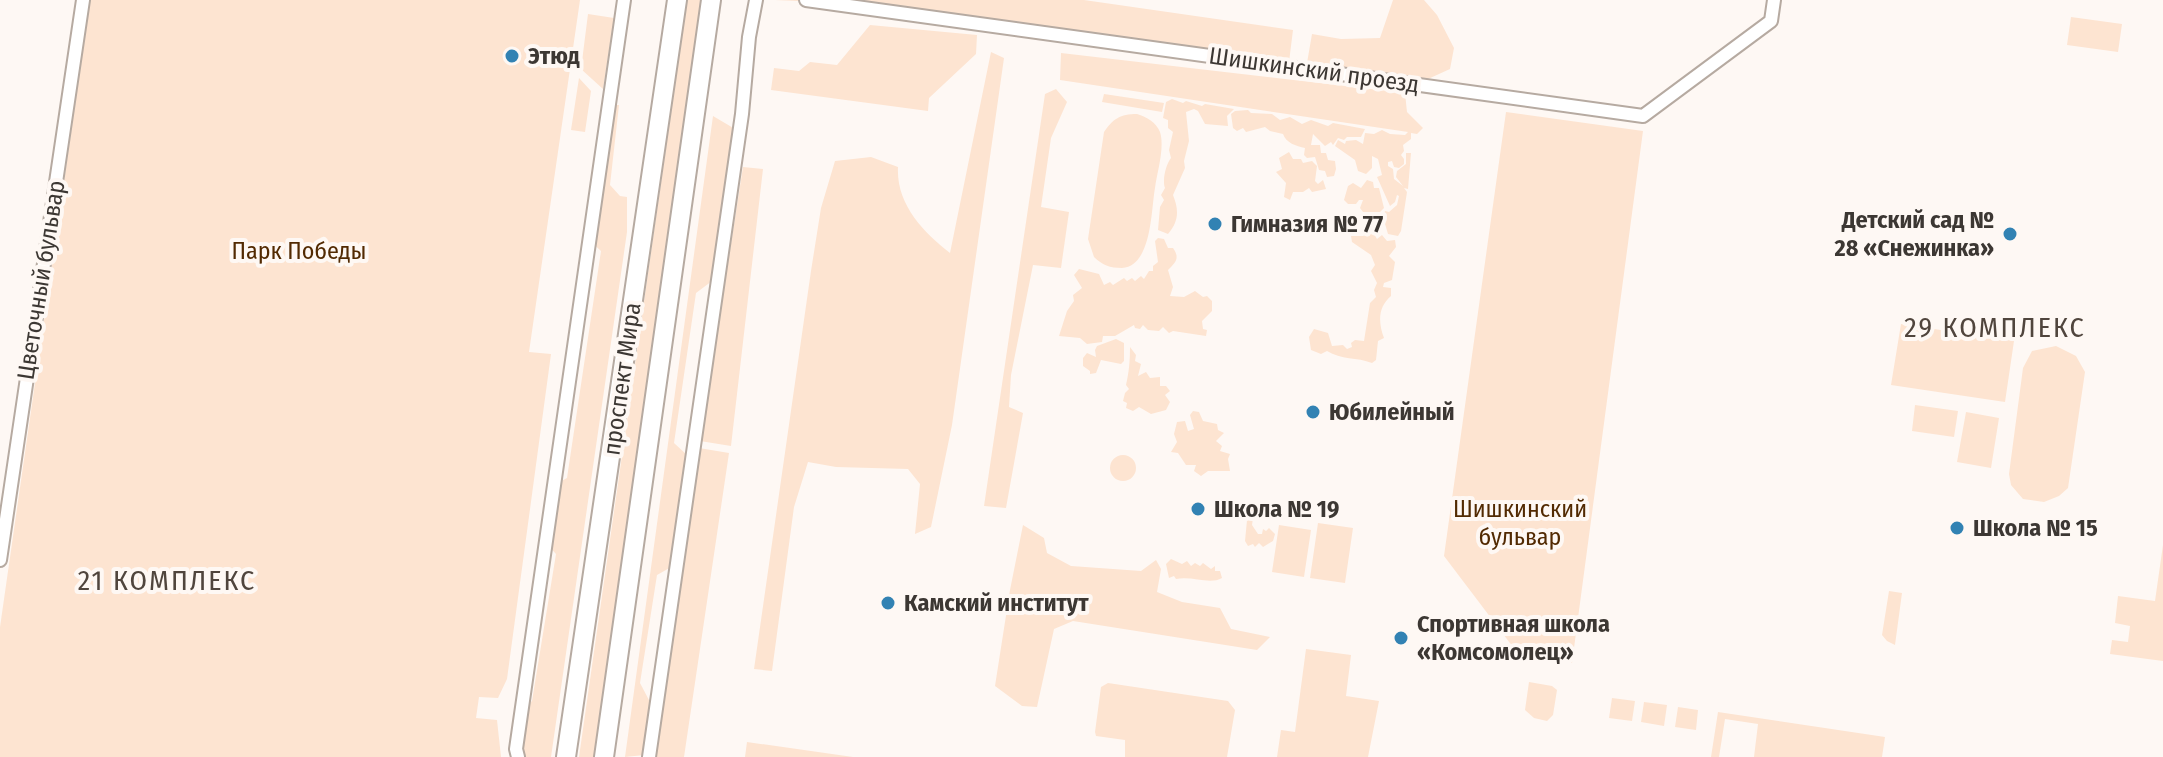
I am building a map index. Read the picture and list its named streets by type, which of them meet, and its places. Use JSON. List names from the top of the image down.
{
  "streets": {
    "main road": ["проспект Мира"],
    "street": ["Шишкинский проезд", "Цветочный бульвар"]
  },
  "districts": ["29 КОМПЛЕКС", "21 КОМПЛЕКС"],
  "parks": ["Парк Победы", "Шишкинский бульвар"],
  "places": [
    "Этюд",
    "Гимназия № 77",
    "Детский сад № 28 «Снежинка»",
    "Юбилейный",
    "Школа № 19",
    "Школа № 15",
    "Камский институт",
    "Спортивная школа «Комсомолец»"
  ]
}
